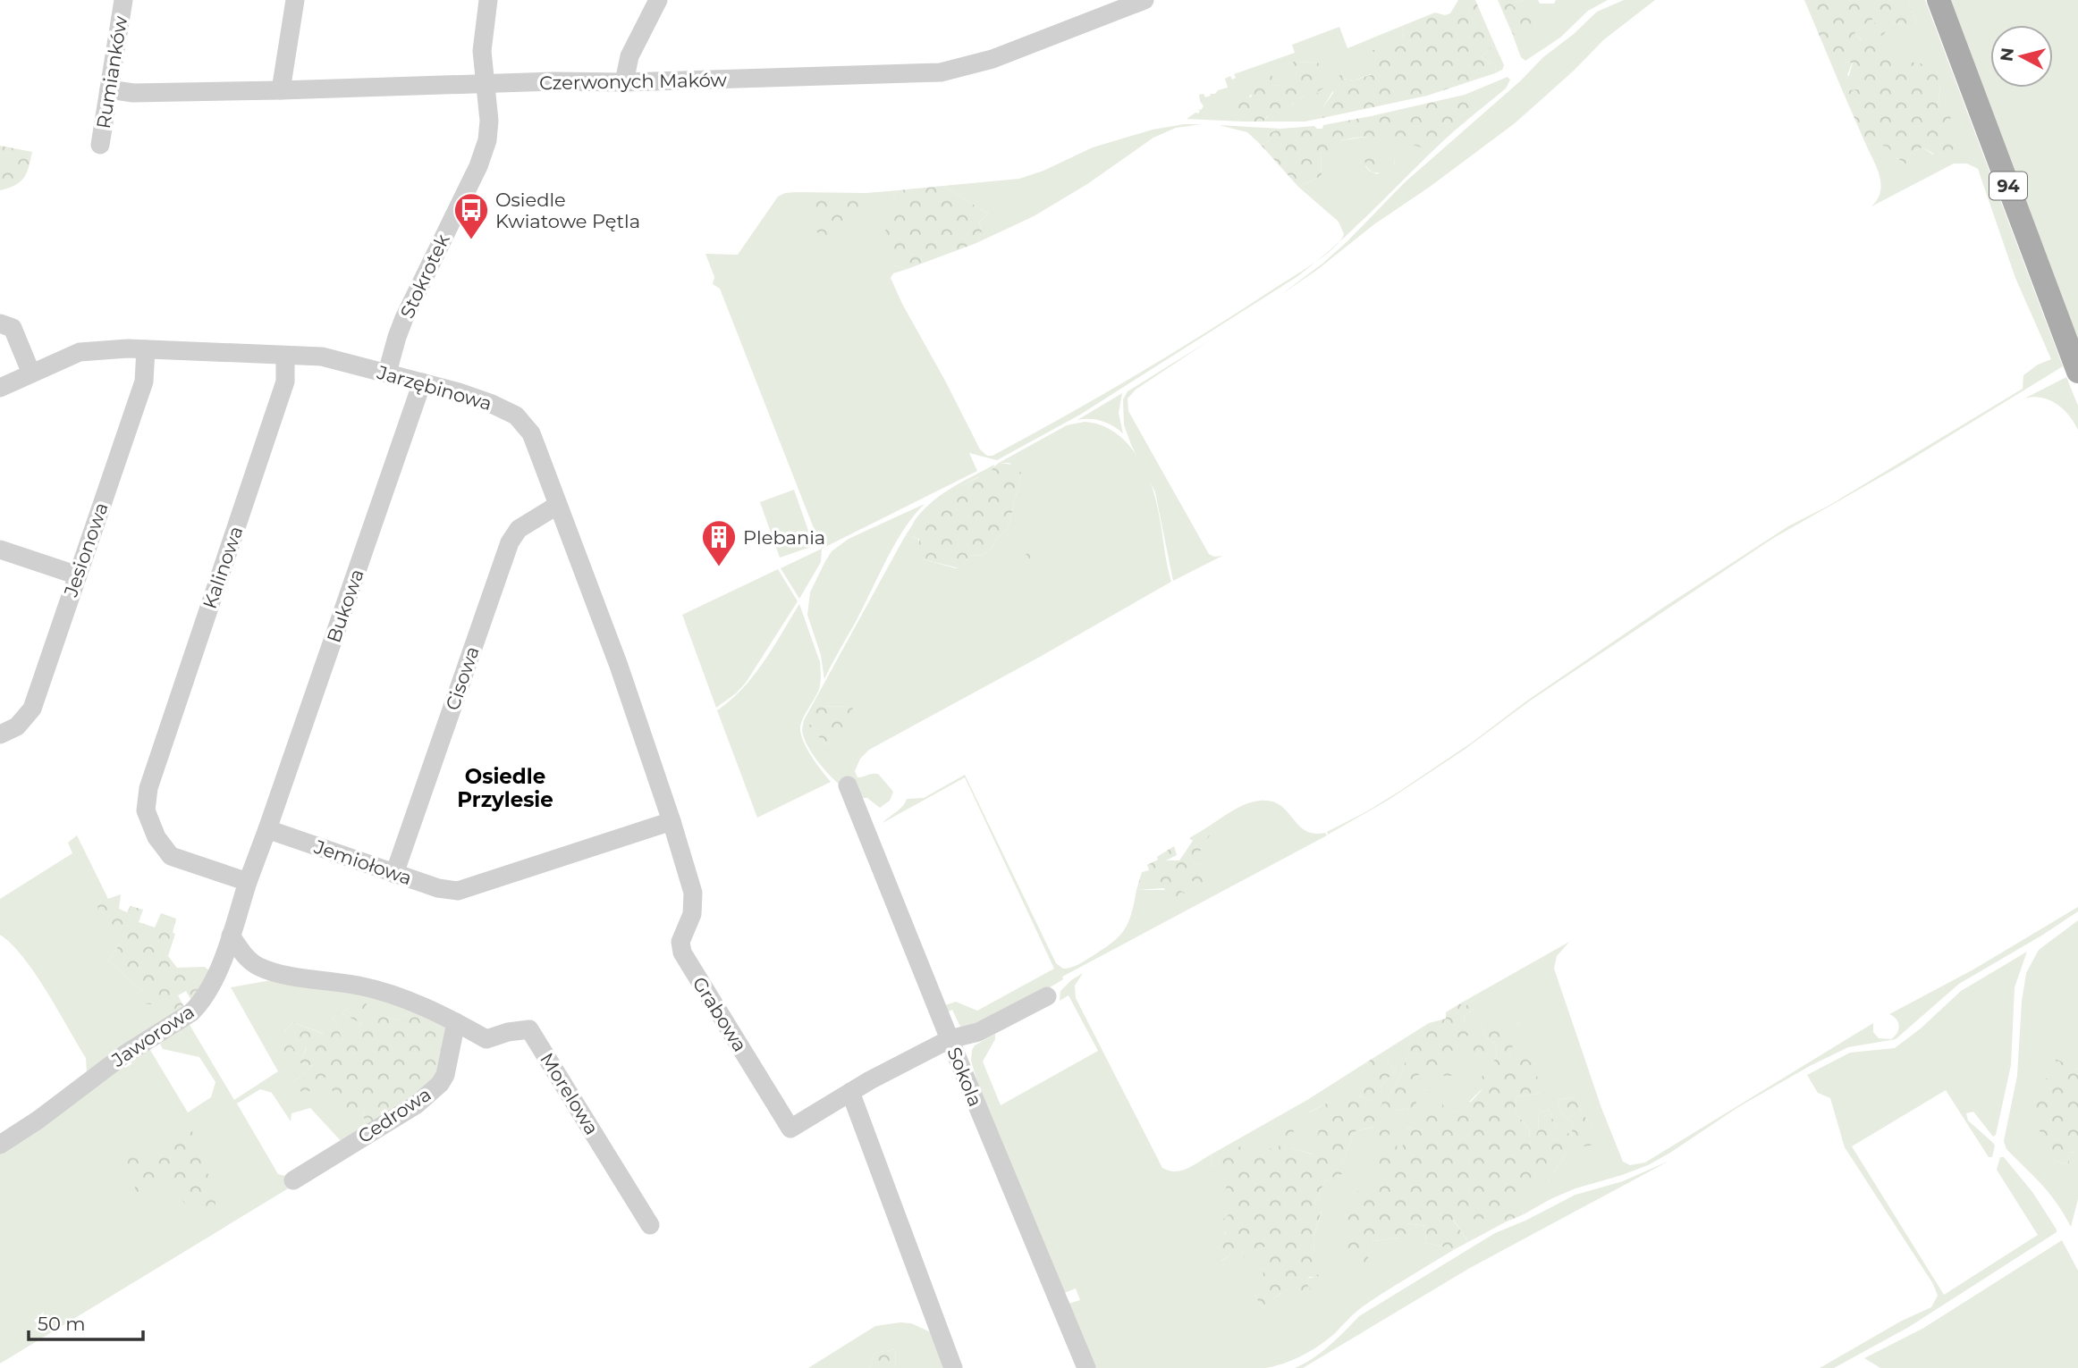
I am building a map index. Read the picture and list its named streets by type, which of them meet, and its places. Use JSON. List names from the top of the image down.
{
  "streets": {
    "main road": ["94"],
    "street": [
      "Rumianków",
      "Czerwonych Maków",
      "Stokrotek",
      "Jarzębinowa",
      "Jesionowa",
      "Kalinowa",
      "Bukowa",
      "Cisowa",
      "Jemiołowa",
      "Grabowa",
      "Jaworowa",
      "Sokola",
      "Morelowa",
      "Cedrowa"
    ]
  },
  "crossings": [
    ["Rumianków", "Czerwonych Maków"],
    ["Czerwonych Maków", "Stokrotek"],
    ["Stokrotek", "Jarzębinowa"],
    ["Jarzębinowa", "Jesionowa"],
    ["Jarzębinowa", "Kalinowa"],
    ["Jarzębinowa", "Bukowa"],
    ["Jarzębinowa", "Cisowa"],
    ["Jarzębinowa", "Jemiołowa"],
    ["Jarzębinowa", "Grabowa"],
    ["Kalinowa", "Jaworowa"],
    ["Bukowa", "Jemiołowa"],
    ["Cisowa", "Jemiołowa"],
    ["Morelowa", "Cedrowa"]
  ],
  "districts": ["Osiedle Przylesie"],
  "places": {
    "bus stop": ["Osiedle Kwiatowe Pętla"],
    "building": ["Plebania"]
  },
  "scale_bar": "50 m",
  "north": "left"
}
